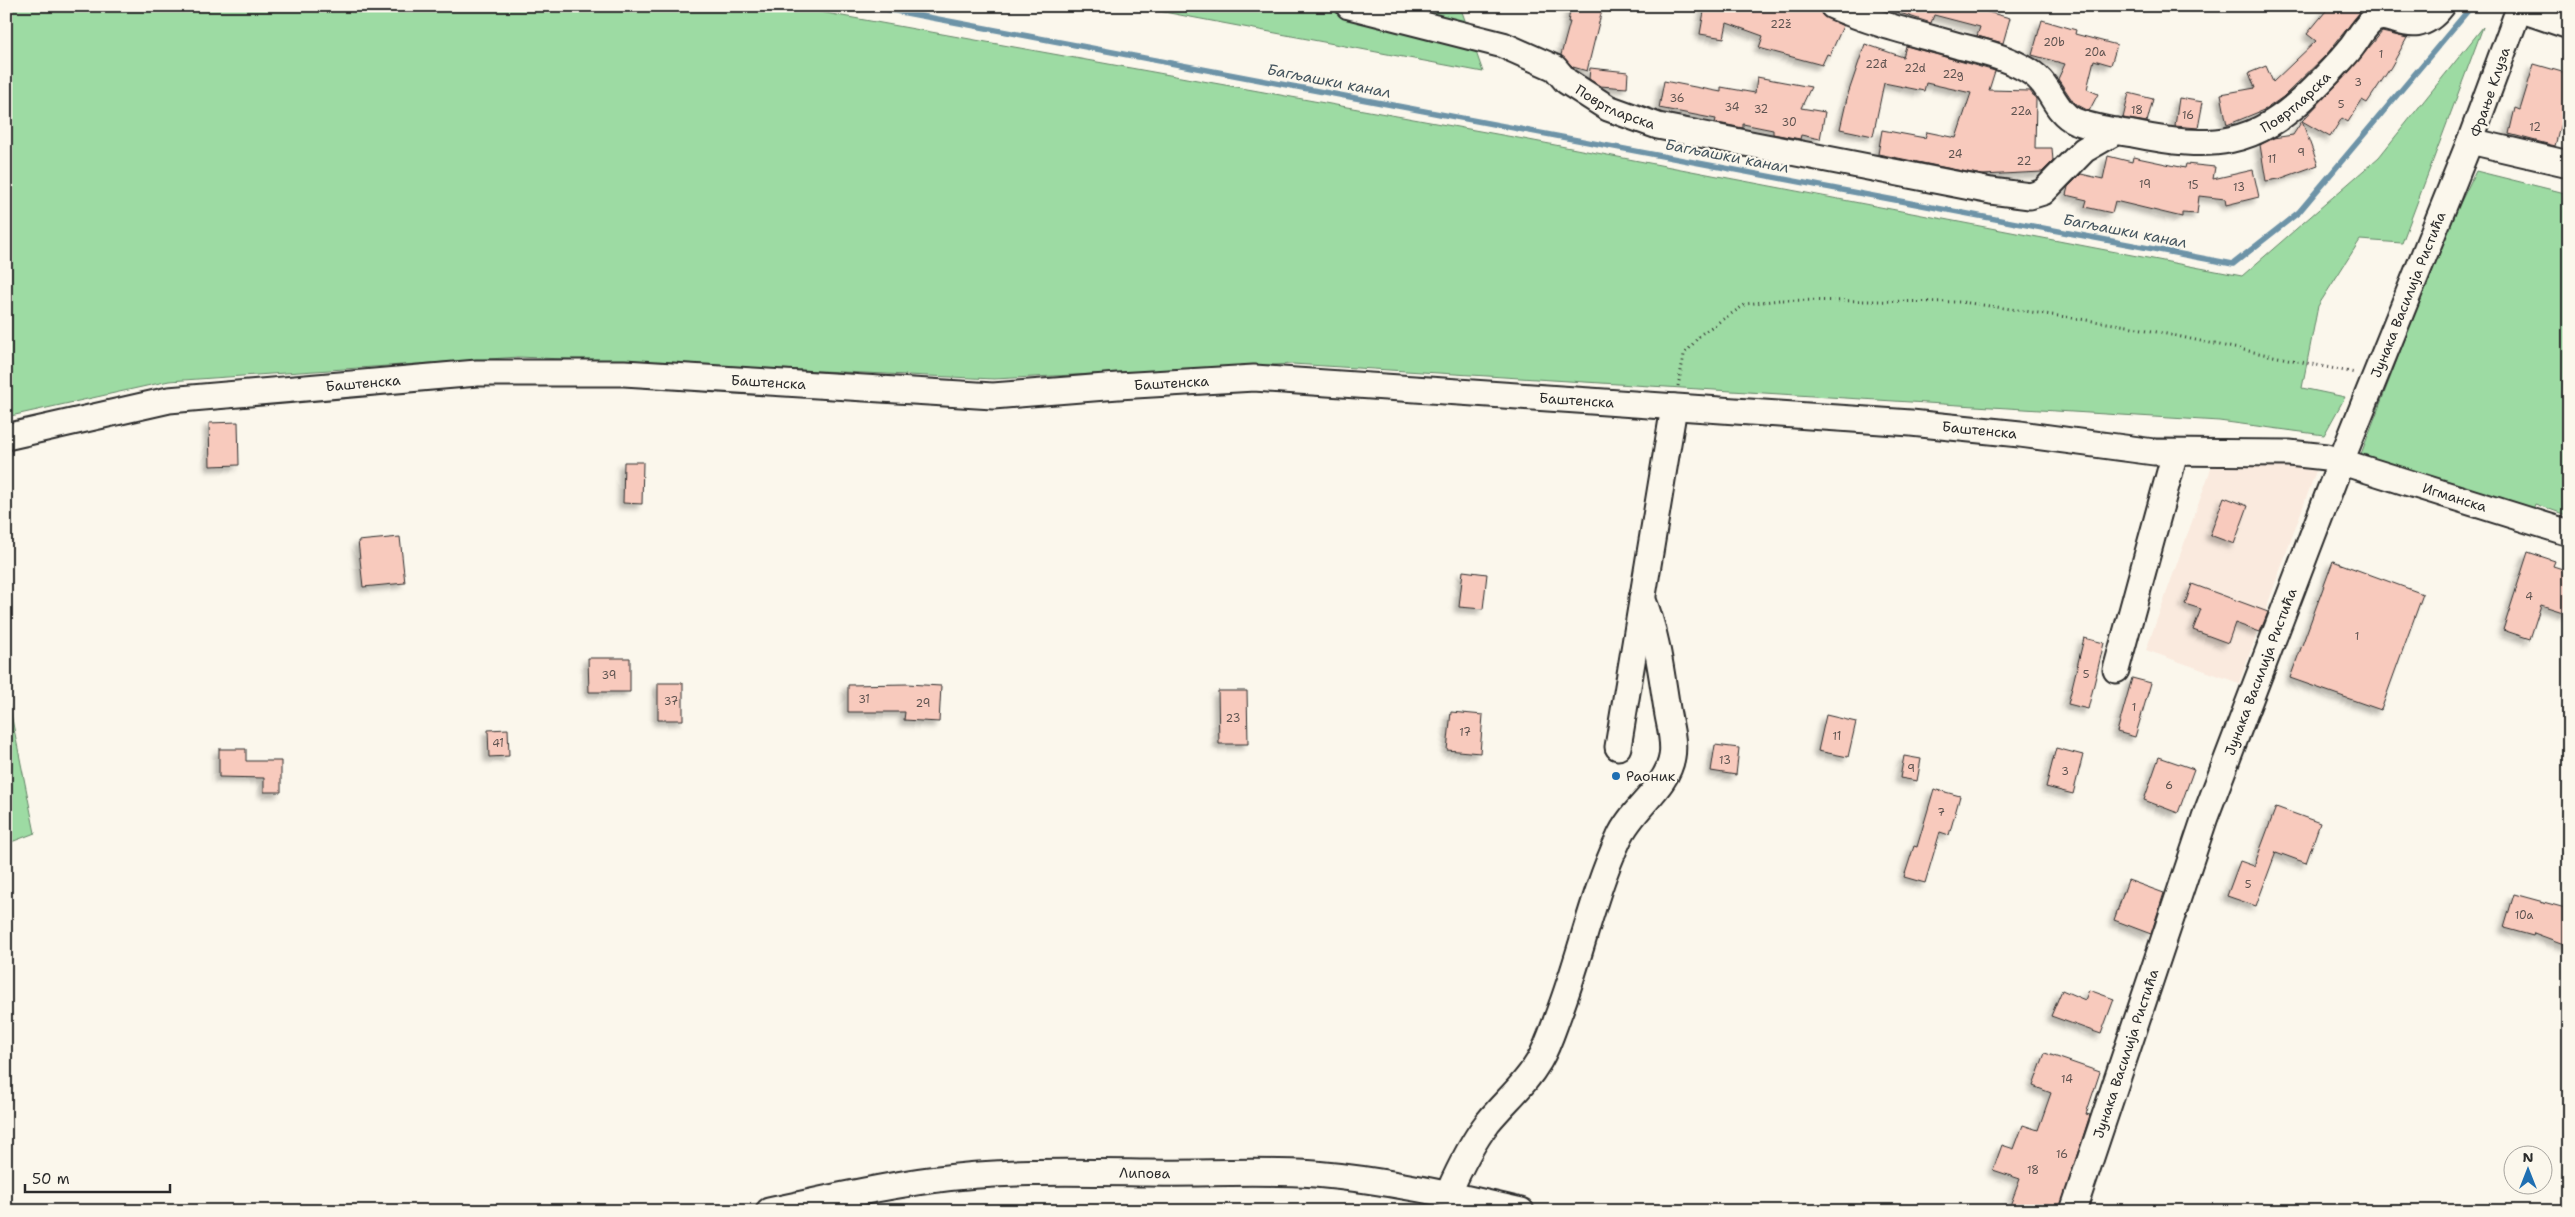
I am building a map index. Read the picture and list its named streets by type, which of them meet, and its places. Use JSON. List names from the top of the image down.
{
  "streets": {
    "street": [
      "Фрање Клуза",
      "Повртларска",
      "Јунака Василија Ристића",
      "Баштенска",
      "Игманска",
      "Липова"
    ]
  },
  "crossings": [
    ["Фрање Клуза", "Јунака Василија Ристића"],
    ["Јунака Василија Ристића", "Баштенска"],
    ["Јунака Василија Ристића", "Игманска"],
    ["Баштенска", "Игманска"]
  ],
  "water": ["Багљашки канал"],
  "places": ["Раоник"],
  "house_numbers": [
    "22ž",
    "20b",
    "20a",
    "1",
    "22đ",
    "22d",
    "22g",
    "3",
    "36",
    "5",
    "34",
    "32",
    "18",
    "22a",
    "16",
    "30",
    "12",
    "9",
    "24",
    "11",
    "22",
    "19",
    "15",
    "13",
    "4",
    "1",
    "5",
    "39",
    "31",
    "37",
    "29",
    "1",
    "23",
    "17",
    "11",
    "41",
    "13",
    "9",
    "3",
    "6",
    "7",
    "5",
    "10a",
    "14",
    "16",
    "18"
  ],
  "scale_bar": "50 m",
  "north": "top"
}
